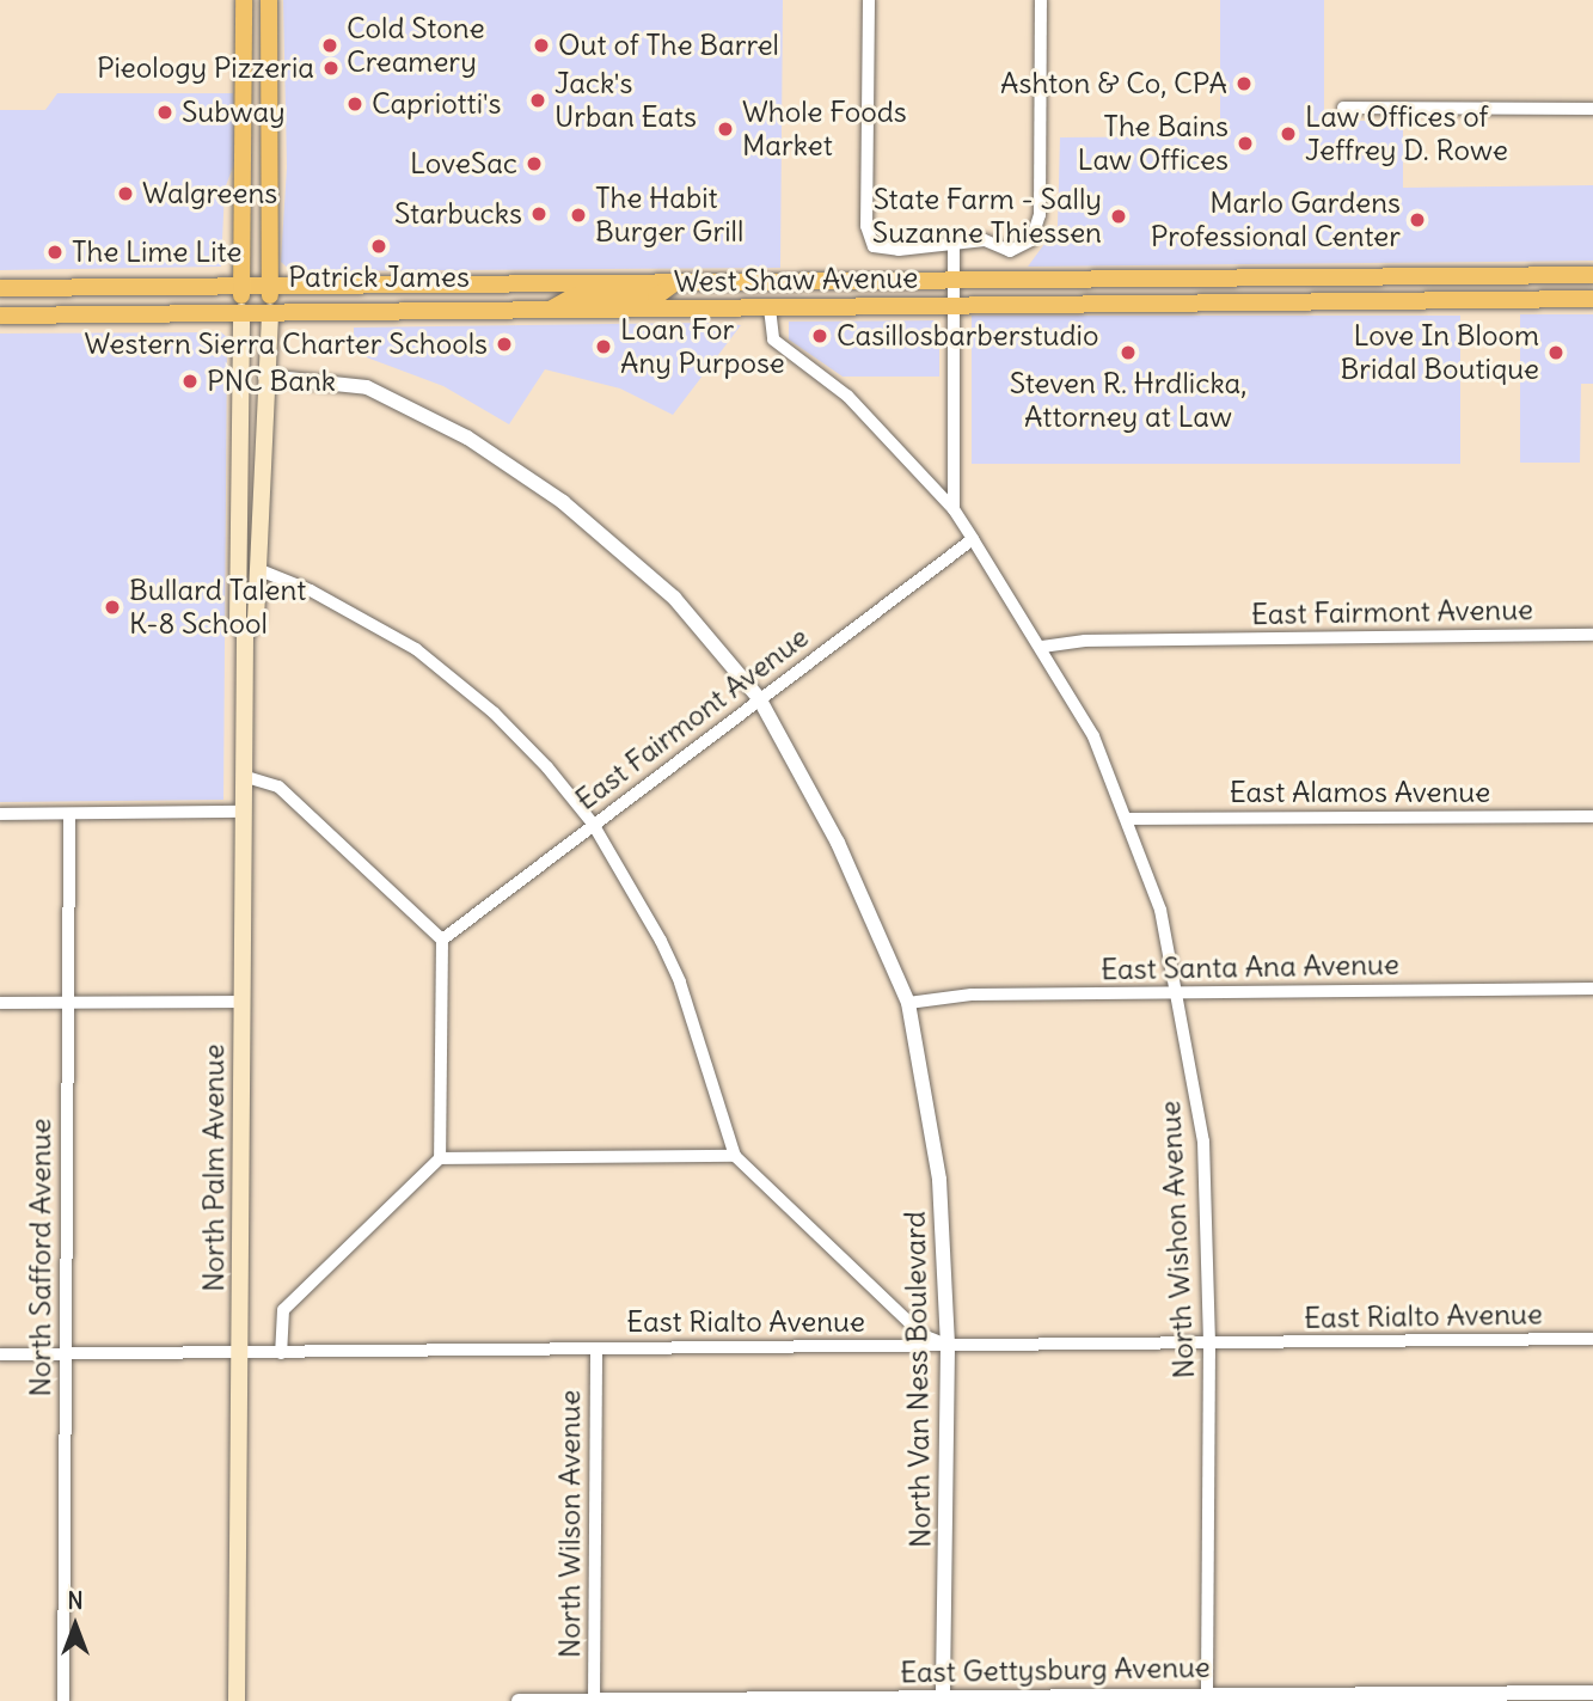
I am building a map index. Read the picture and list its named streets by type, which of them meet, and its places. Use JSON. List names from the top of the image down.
{
  "streets": {
    "main road": ["West Shaw Avenue", "North Palm Avenue"],
    "street": [
      "East Fairmont Avenue",
      "East Alamos Avenue",
      "East Santa Ana Avenue",
      "North Wishon Avenue",
      "North Safford Avenue",
      "East Rialto Avenue",
      "North Van Ness Boulevard",
      "North Wilson Avenue",
      "East Gettysburg Avenue"
    ]
  },
  "crossings": [
    ["West Shaw Avenue", "North Palm Avenue"],
    ["West Shaw Avenue", "North Wishon Avenue"],
    ["East Fairmont Avenue", "North Wishon Avenue"],
    ["East Fairmont Avenue", "North Van Ness Boulevard"],
    ["East Alamos Avenue", "North Wishon Avenue"],
    ["East Santa Ana Avenue", "North Wishon Avenue"],
    ["East Santa Ana Avenue", "North Van Ness Boulevard"],
    ["North Palm Avenue", "East Rialto Avenue"],
    ["North Palm Avenue", "North Van Ness Boulevard"],
    ["North Wishon Avenue", "East Rialto Avenue"],
    ["North Wishon Avenue", "East Gettysburg Avenue"],
    ["North Safford Avenue", "East Rialto Avenue"],
    ["East Rialto Avenue", "North Van Ness Boulevard"],
    ["East Rialto Avenue", "North Wilson Avenue"],
    ["North Van Ness Boulevard", "East Gettysburg Avenue"],
    ["North Wilson Avenue", "East Gettysburg Avenue"]
  ],
  "places": [
    "Cold Stone Creamery",
    "Out of The Barrel",
    "Pieology Pizzeria",
    "Ashton & Co, CPA",
    "Jack's Urban Eats",
    "Capriotti's",
    "Subway",
    "Whole Foods Market",
    "Law Offices of Jeffrey D. Rowe",
    "The Bains Law Offices",
    "LoveSac",
    "Walgreens",
    "Starbucks",
    "The Habit Burger Grill",
    "State Farm - Sally Suzanne Thiessen",
    "Marlo Gardens Professional Center",
    "Patrick James",
    "The Lime Lite",
    "Casillosbarberstudio",
    "Western Sierra Charter Schools",
    "Loan For Any Purpose",
    "Steven R. Hrdlicka, Attorney at Law",
    "Love In Bloom Bridal Boutique",
    "PNC Bank",
    "Bullard Talent K-8 School"
  ],
  "north": "top"
}
